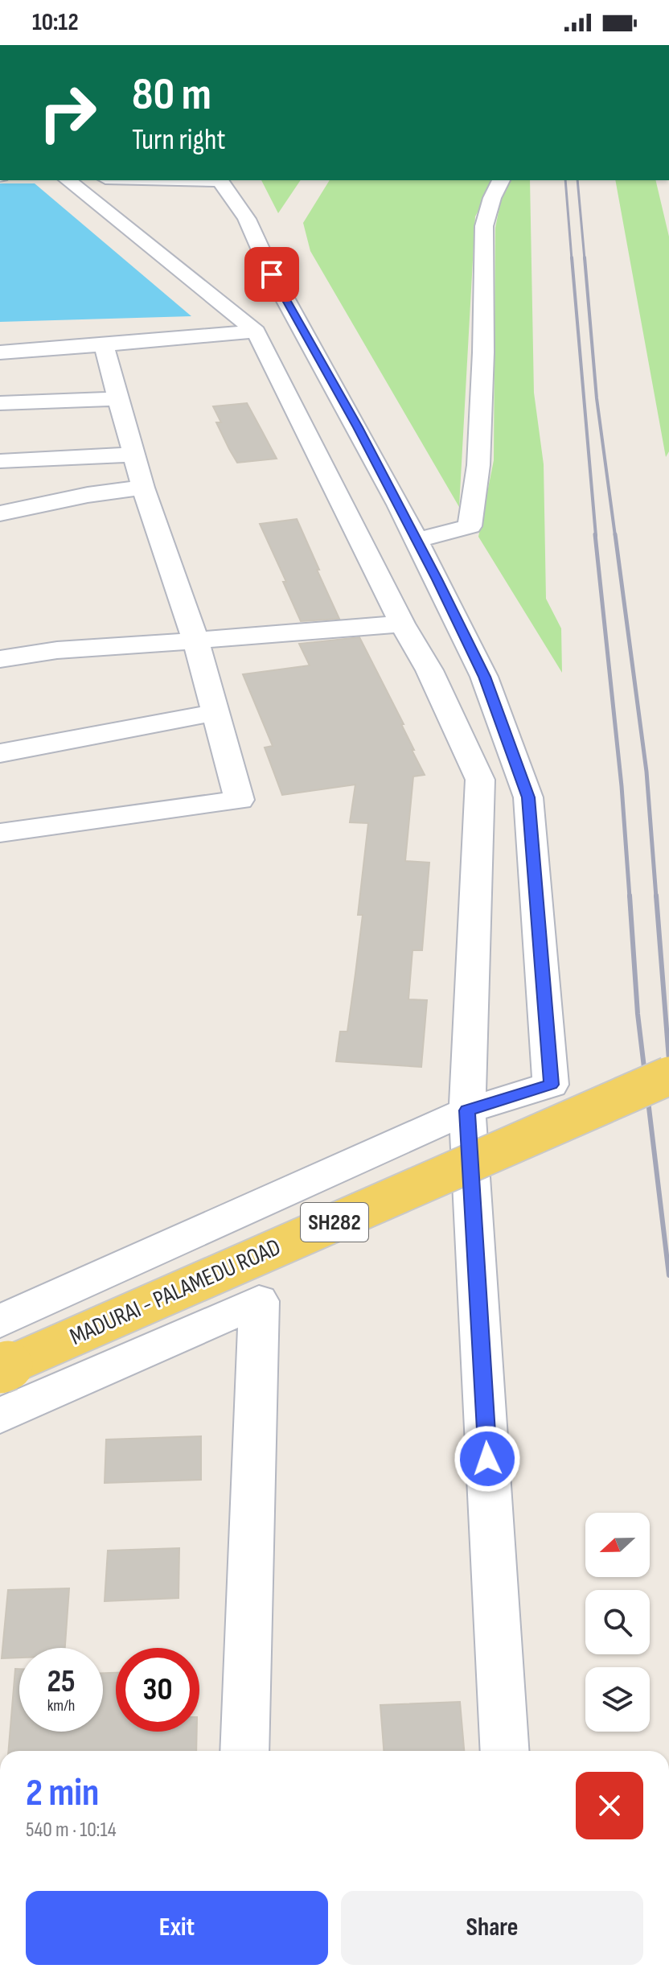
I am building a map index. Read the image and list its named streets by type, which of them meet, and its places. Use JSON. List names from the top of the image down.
{
  "streets": {
    "main road": ["SH282", "MADURAI - PALAMEDU ROAD"]
  },
  "north": "left",
  "page": {
    "status": "10:12",
    "turn": ["80 m", "Turn right"],
    "speed": "25 km/h",
    "limit": "30",
    "heading": ["2 min", "540 m · 10:14"],
    "buttons": ["Exit", "Share"]
  }
}
